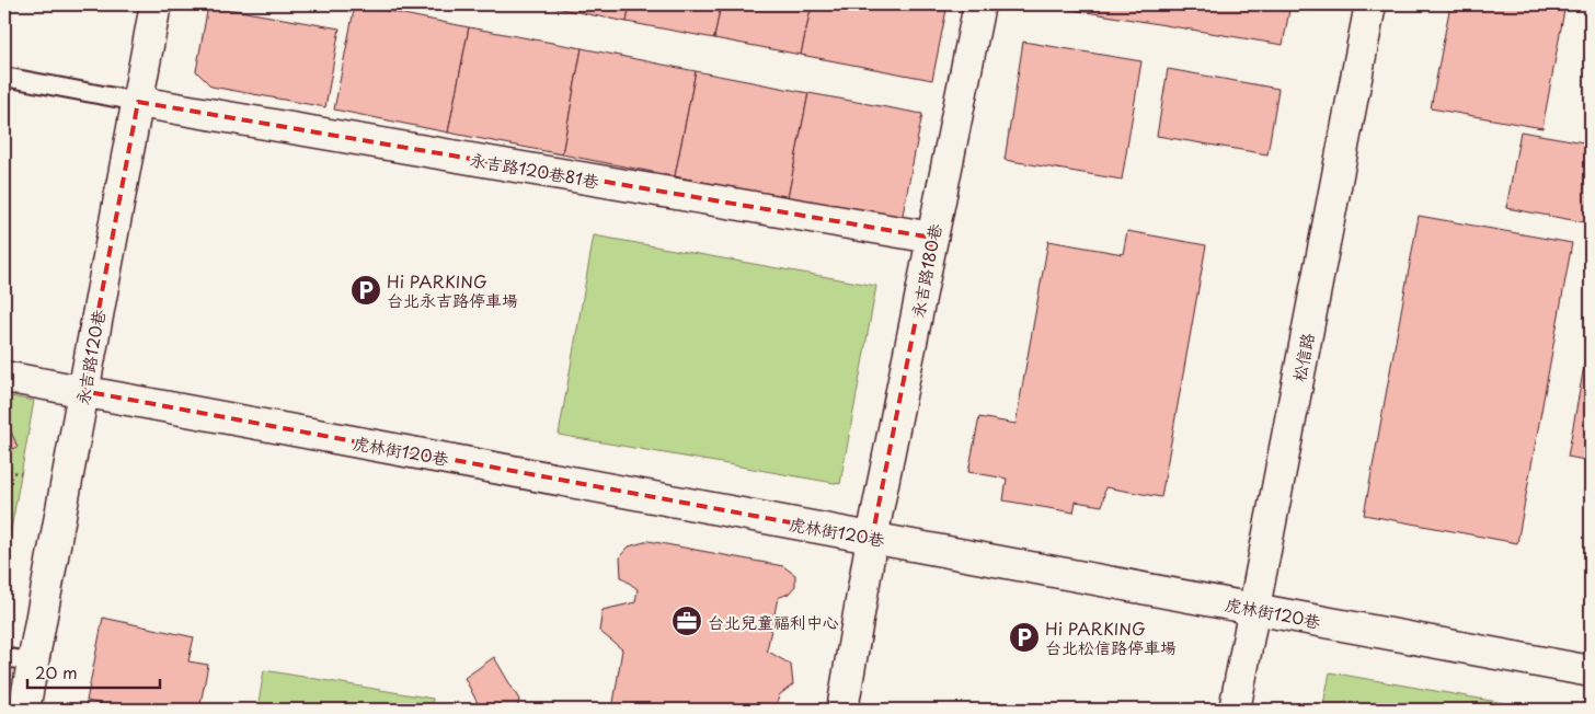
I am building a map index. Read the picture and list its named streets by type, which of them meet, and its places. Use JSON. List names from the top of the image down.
{
  "streets": {
    "street": [
      "永吉路120巷81巷",
      "永吉路180巷",
      "永吉路120巷",
      "松信路",
      "虎林街120巷"
    ]
  },
  "crossings": [
    ["永吉路120巷81巷", "永吉路180巷"],
    ["永吉路120巷81巷", "永吉路120巷"],
    ["永吉路180巷", "虎林街120巷"],
    ["永吉路120巷", "虎林街120巷"],
    ["松信路", "虎林街120巷"]
  ],
  "places": {
    "parking": ["Hi PARKING 台北永吉路停車場", "Hi PARKING 台北松信路停車場"],
    "office": ["台北兒童福利中心"]
  },
  "scale_bar": "20 m"
}
